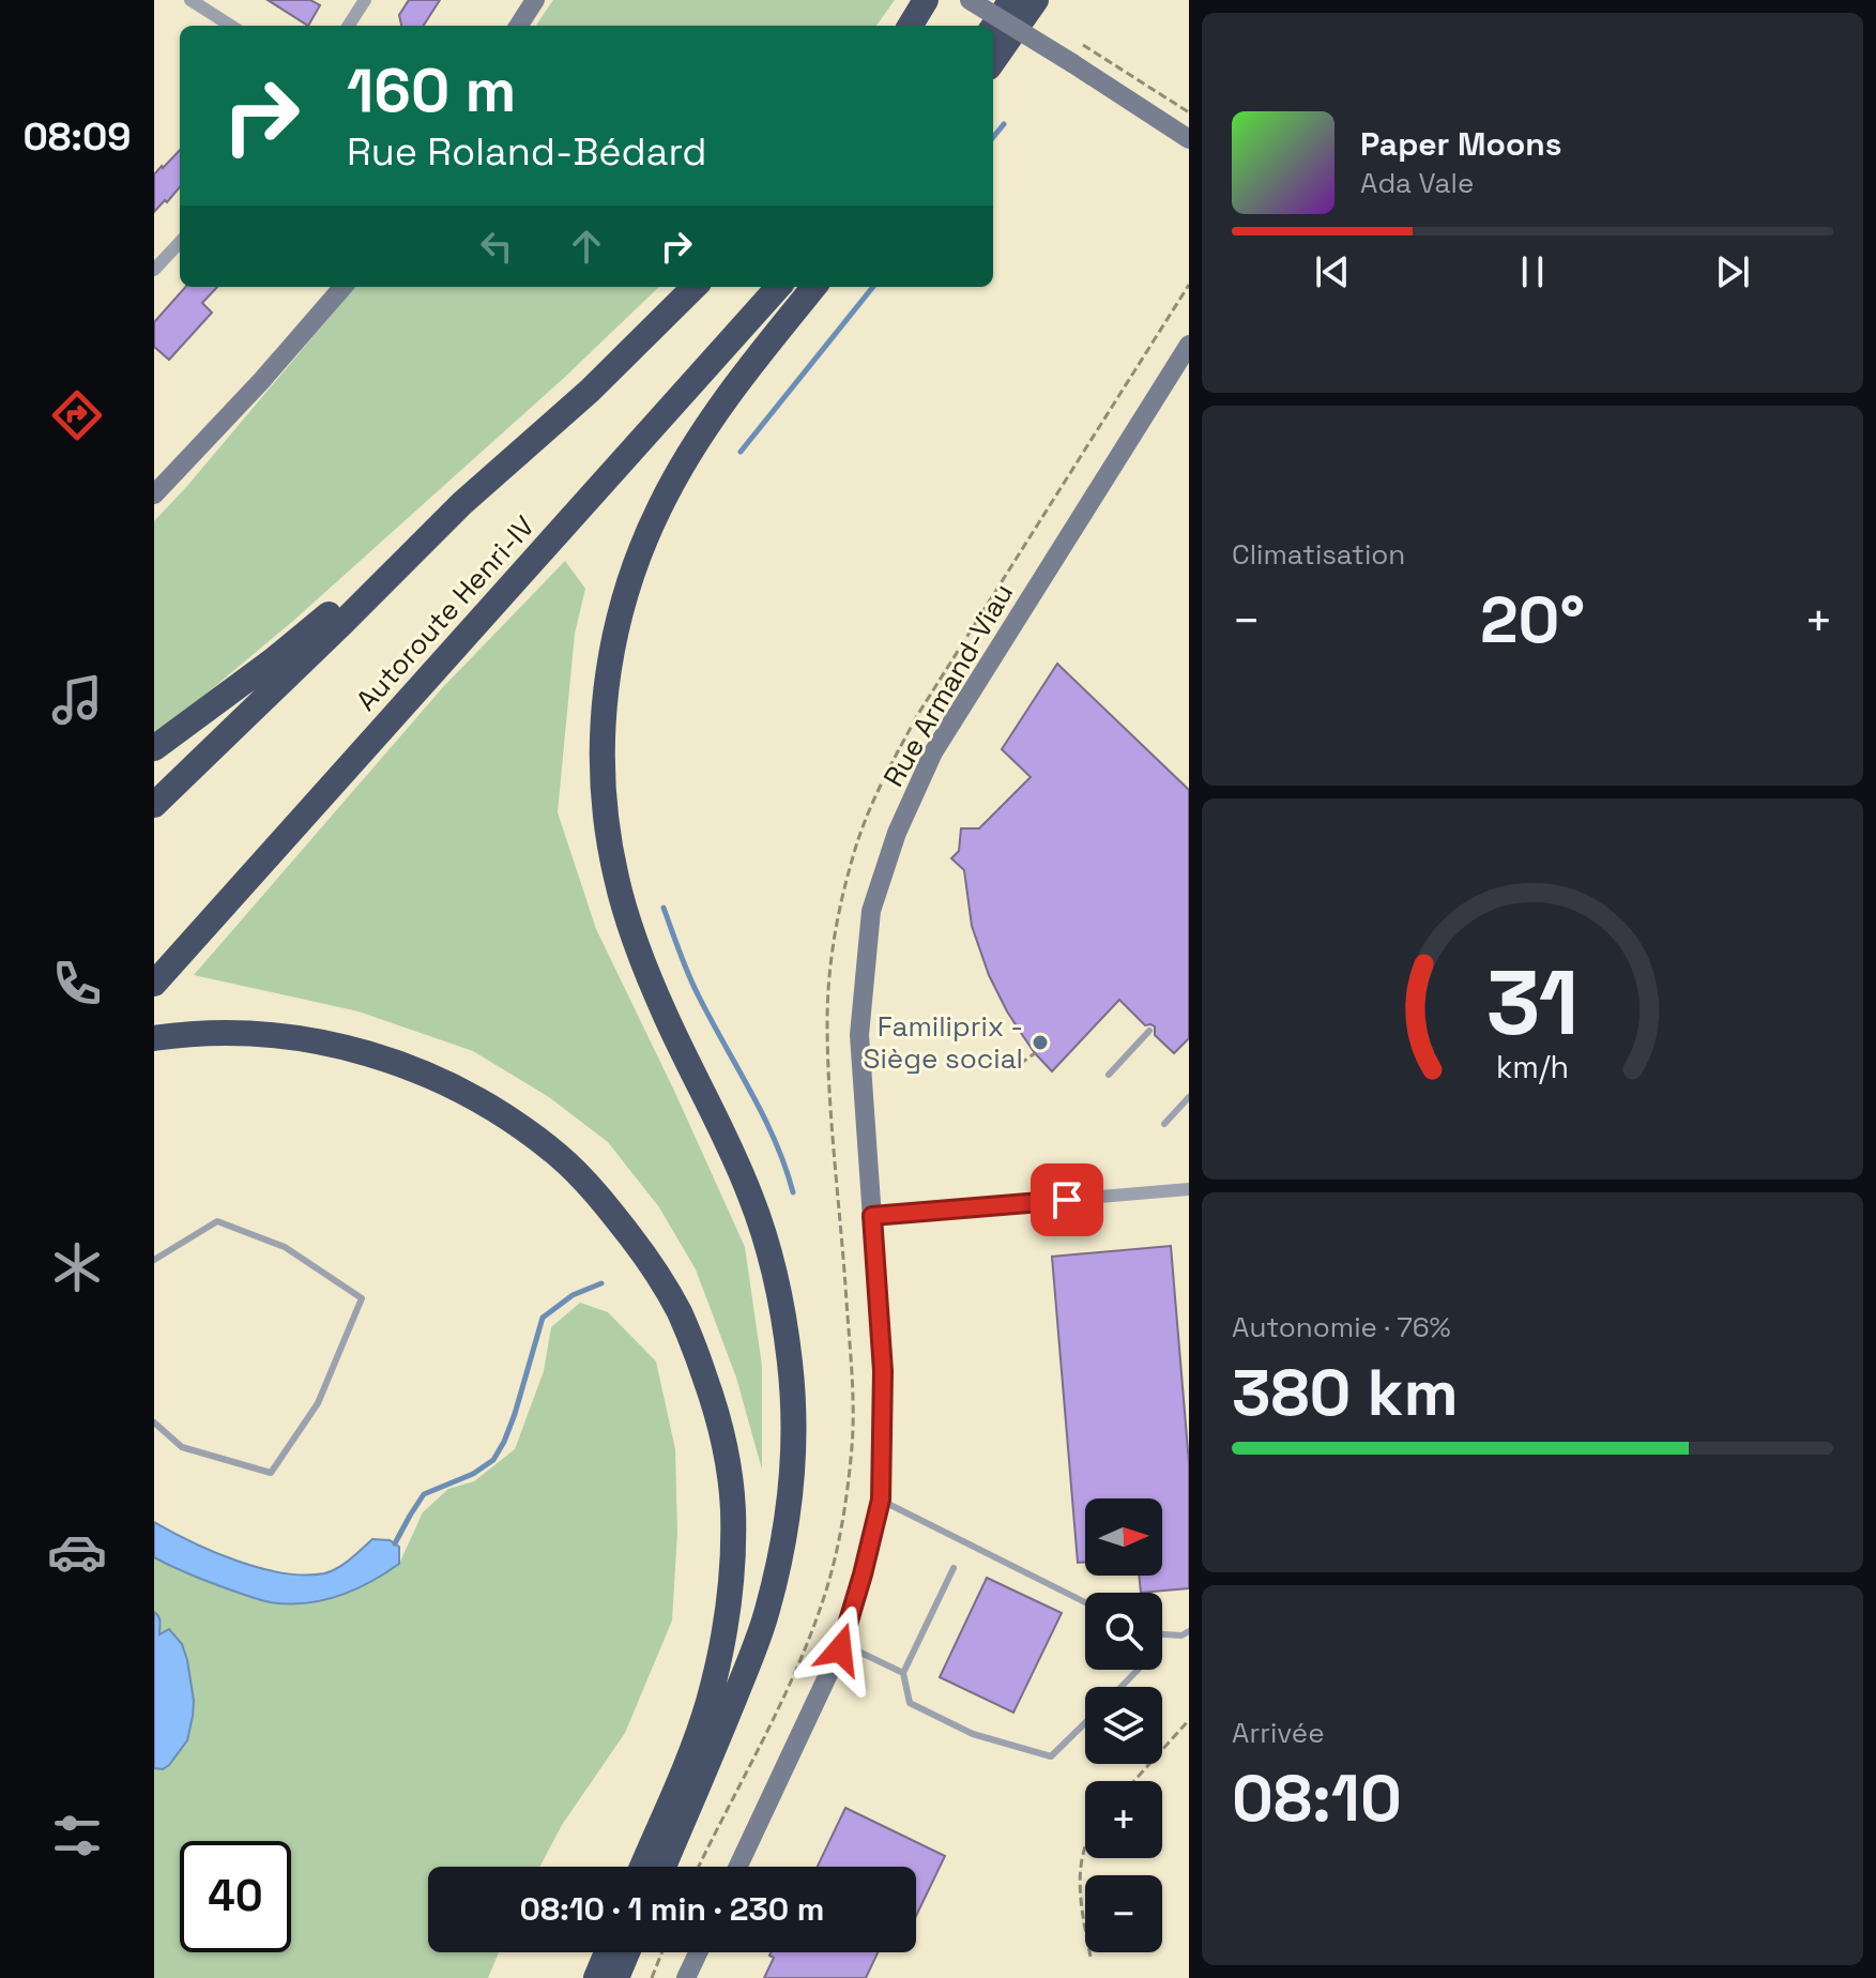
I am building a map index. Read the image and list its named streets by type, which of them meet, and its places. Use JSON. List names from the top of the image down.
{
  "streets": {
    "highway": ["Autoroute Henri-IV"],
    "street": ["Rue Armand-Viau"]
  },
  "places": ["Familiprix - Siège social"],
  "north": "right",
  "page": {
    "tabs": "08:09",
    "turn": ["160 m", "Rue Roland-Bédard"],
    "song": ["Paper Moons", "Ada Vale"],
    "tile": [
      "Climatisation",
      ["Autonomie · 76%", "380 km"],
      ["Arrivée", "08:10"]
    ],
    "heat": ["−", "20°", "+"],
    "map_buttons": ["+", "−"],
    "limit": "40",
    "trip": "08:10 · 1 min · 230 m",
    "gauge": ["31", "km/h"]
  }
}
